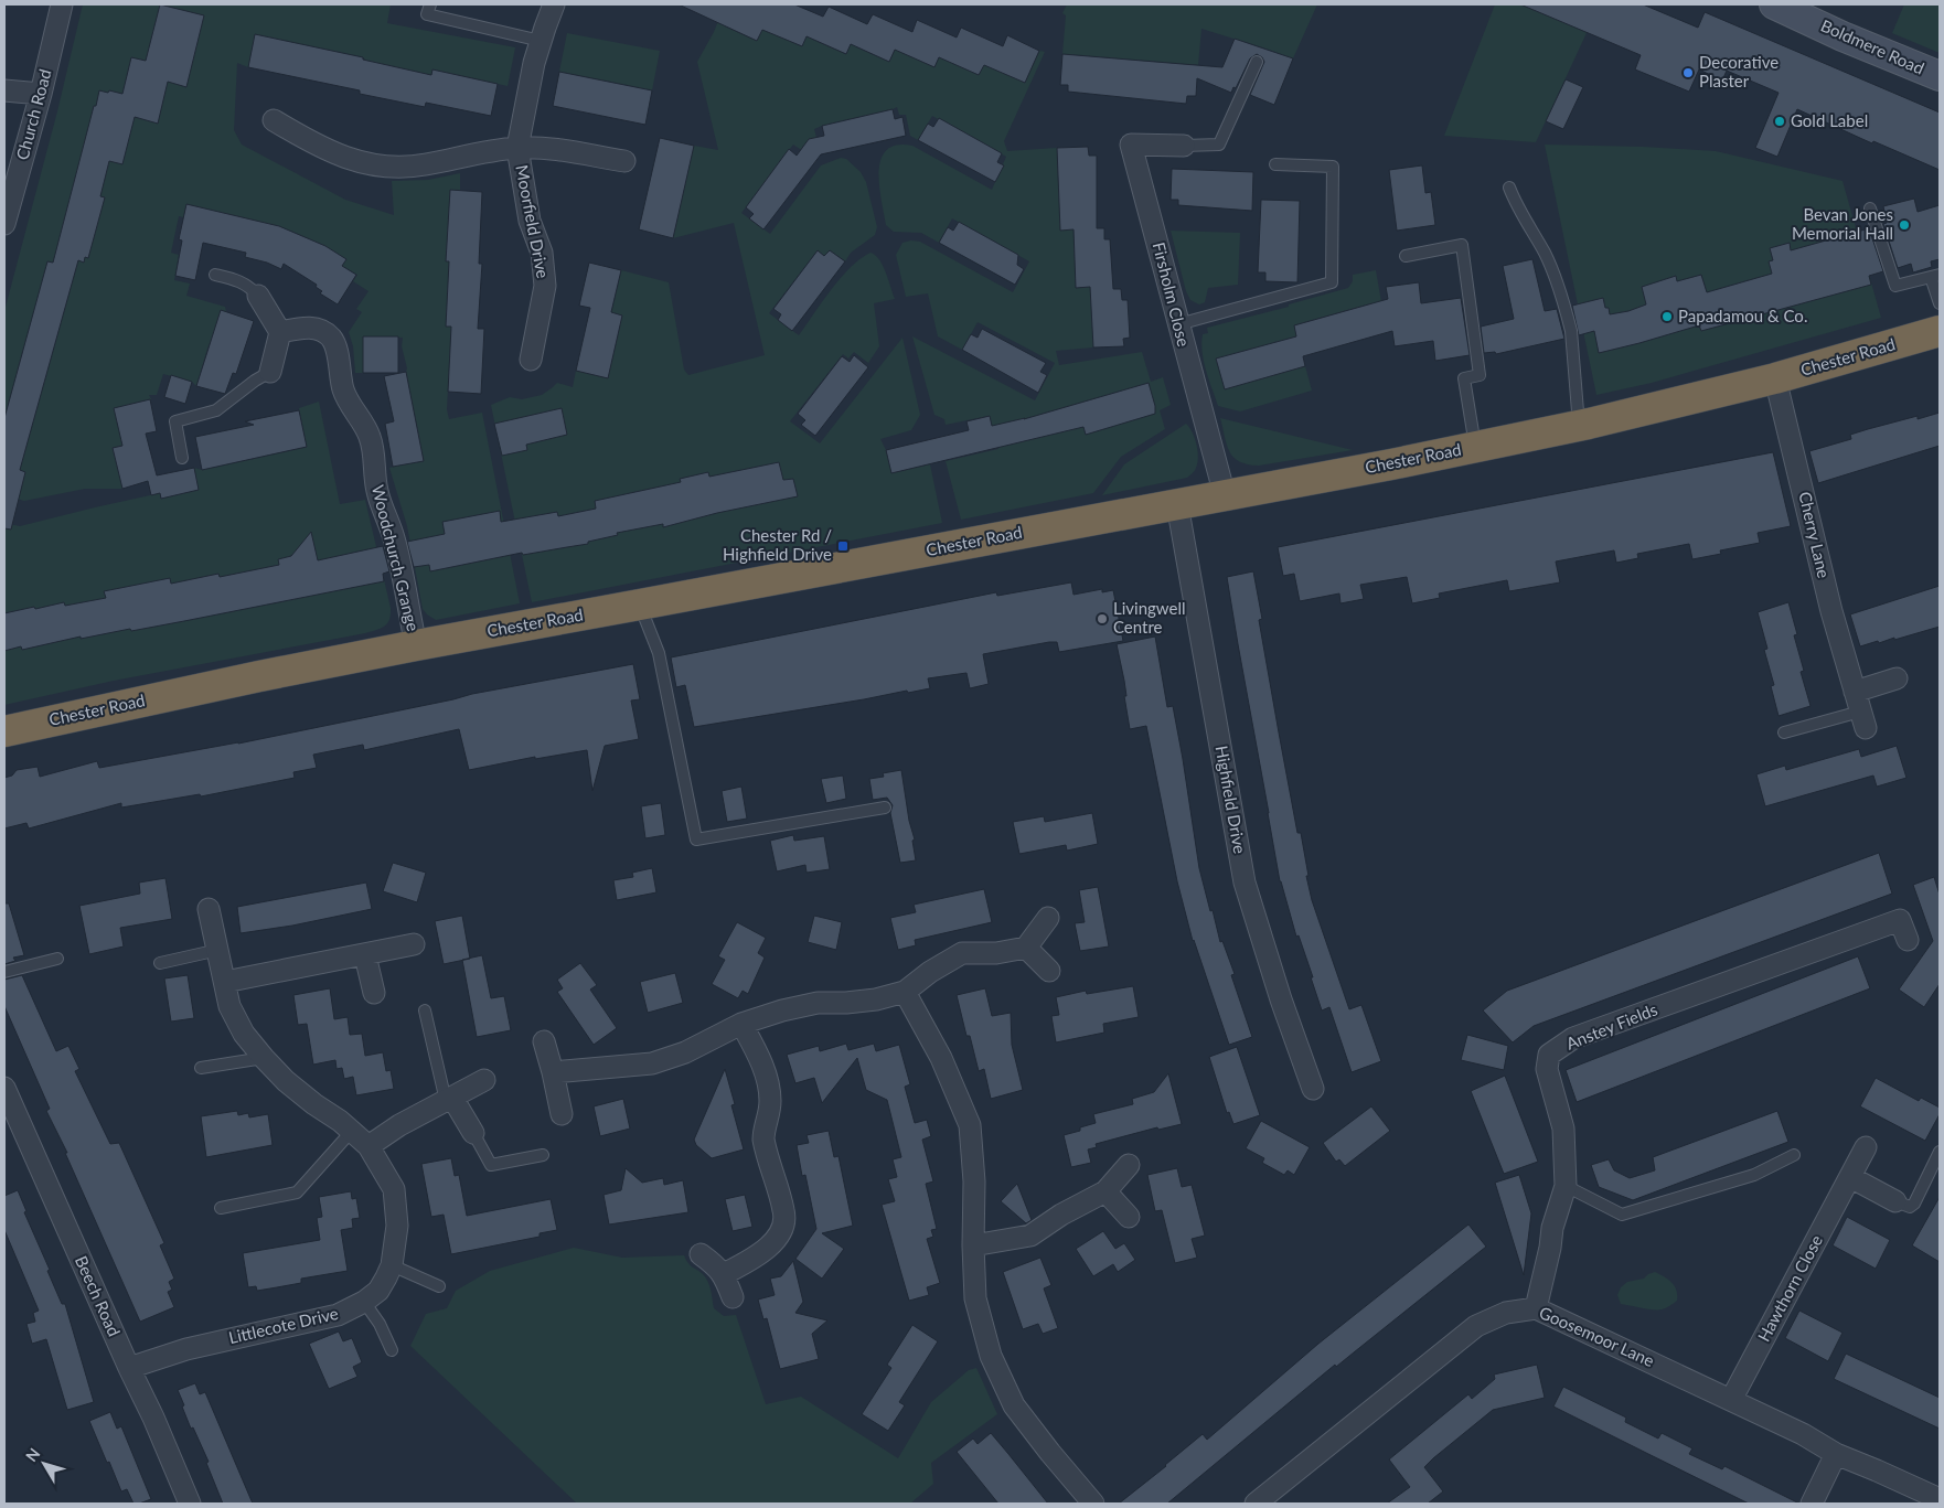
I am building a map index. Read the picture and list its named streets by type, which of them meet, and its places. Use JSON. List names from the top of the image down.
{
  "streets": {
    "highway": ["Chester Road"],
    "main road": ["Boldmere Road"],
    "street": [
      "Church Road",
      "Moorfield Drive",
      "Firsholm Close",
      "Cherry Lane",
      "Woodchurch Grange",
      "Highfield Drive",
      "Anstey Fields",
      "Hawthorn Close",
      "Beech Road",
      "Littlecote Drive",
      "Goosemoor Lane"
    ]
  },
  "crossings": [
    ["Firsholm Close", "Chester Road"],
    ["Chester Road", "Cherry Lane"],
    ["Chester Road", "Woodchurch Grange"],
    ["Chester Road", "Highfield Drive"],
    ["Anstey Fields", "Goosemoor Lane"],
    ["Hawthorn Close", "Goosemoor Lane"],
    ["Beech Road", "Littlecote Drive"]
  ],
  "places": {
    "other": [
      "Decorative Plaster",
      "Gold Label",
      "Bevan Jones Memorial Hall",
      "Papadamou & Co.",
      "Livingwell Centre"
    ],
    "transit": ["Chester Rd / Highfield Drive"]
  },
  "north": "top left"
}
